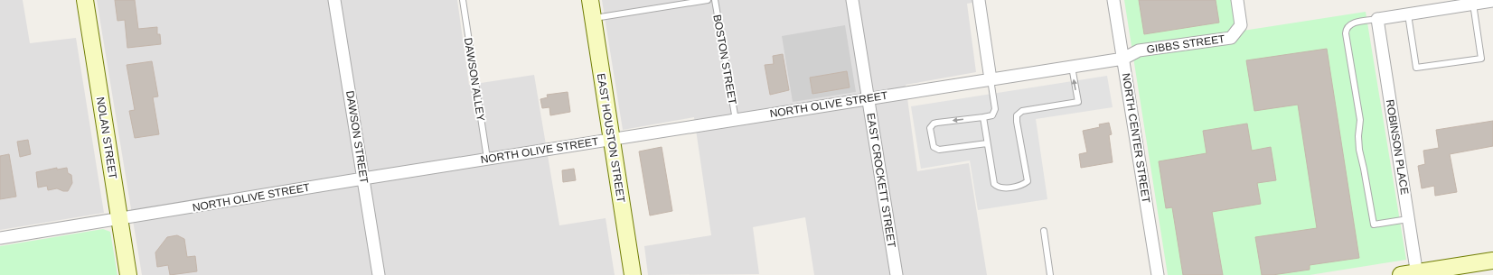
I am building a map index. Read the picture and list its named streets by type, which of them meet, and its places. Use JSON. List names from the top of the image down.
{
  "streets": {
    "main road": ["NOLAN STREET", "EAST HOUSTON STREET"],
    "street": [
      "GIBBS STREET",
      "NORTH OLIVE STREET",
      "DAWSON STREET",
      "NORTH CENTER STREET",
      "ROBINSON PLACE",
      "EAST CROCKETT STREET"
    ],
    "lane": ["BOSTON STREET", "DAWSON ALLEY"]
  },
  "crossings": [
    ["GIBBS STREET", "NORTH OLIVE STREET"],
    ["GIBBS STREET", "NORTH CENTER STREET"],
    ["BOSTON STREET", "NORTH OLIVE STREET"],
    ["DAWSON ALLEY", "NORTH OLIVE STREET"],
    ["NORTH OLIVE STREET", "DAWSON STREET"],
    ["NORTH OLIVE STREET", "NOLAN STREET"],
    ["NORTH OLIVE STREET", "EAST HOUSTON STREET"],
    ["NORTH OLIVE STREET", "NORTH CENTER STREET"],
    ["NORTH OLIVE STREET", "EAST CROCKETT STREET"]
  ]
}
